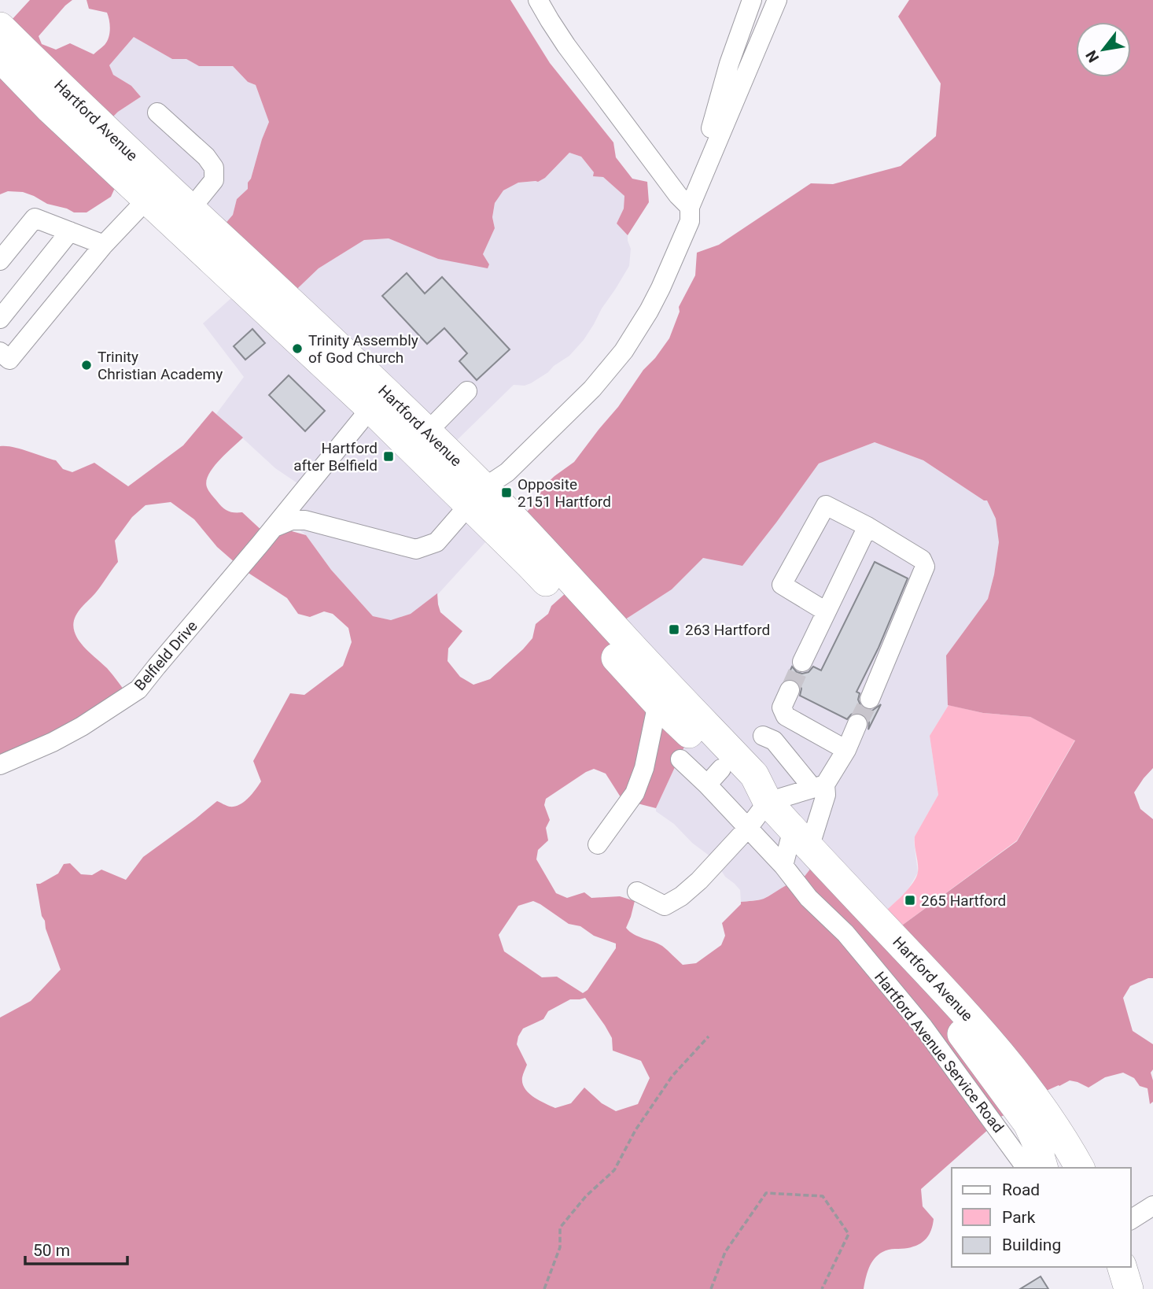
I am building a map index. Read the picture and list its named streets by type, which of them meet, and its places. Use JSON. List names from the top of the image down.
{
  "streets": {
    "highway": ["Hartford Avenue"],
    "street": ["Belfield Drive", "Hartford Avenue Service Road"]
  },
  "crossings": [
    ["Hartford Avenue", "Belfield Drive"],
    ["Hartford Avenue", "Hartford Avenue Service Road"]
  ],
  "places": {
    "other": ["Trinity Assembly of God Church", "Trinity Christian Academy"],
    "transit": [
      "Hartford after Belfield",
      "Opposite 2151 Hartford",
      "263 Hartford",
      "265 Hartford"
    ]
  },
  "legend": ["Road", "Park", "Building"],
  "scale_bar": "50 m",
  "north": "bottom left"
}
